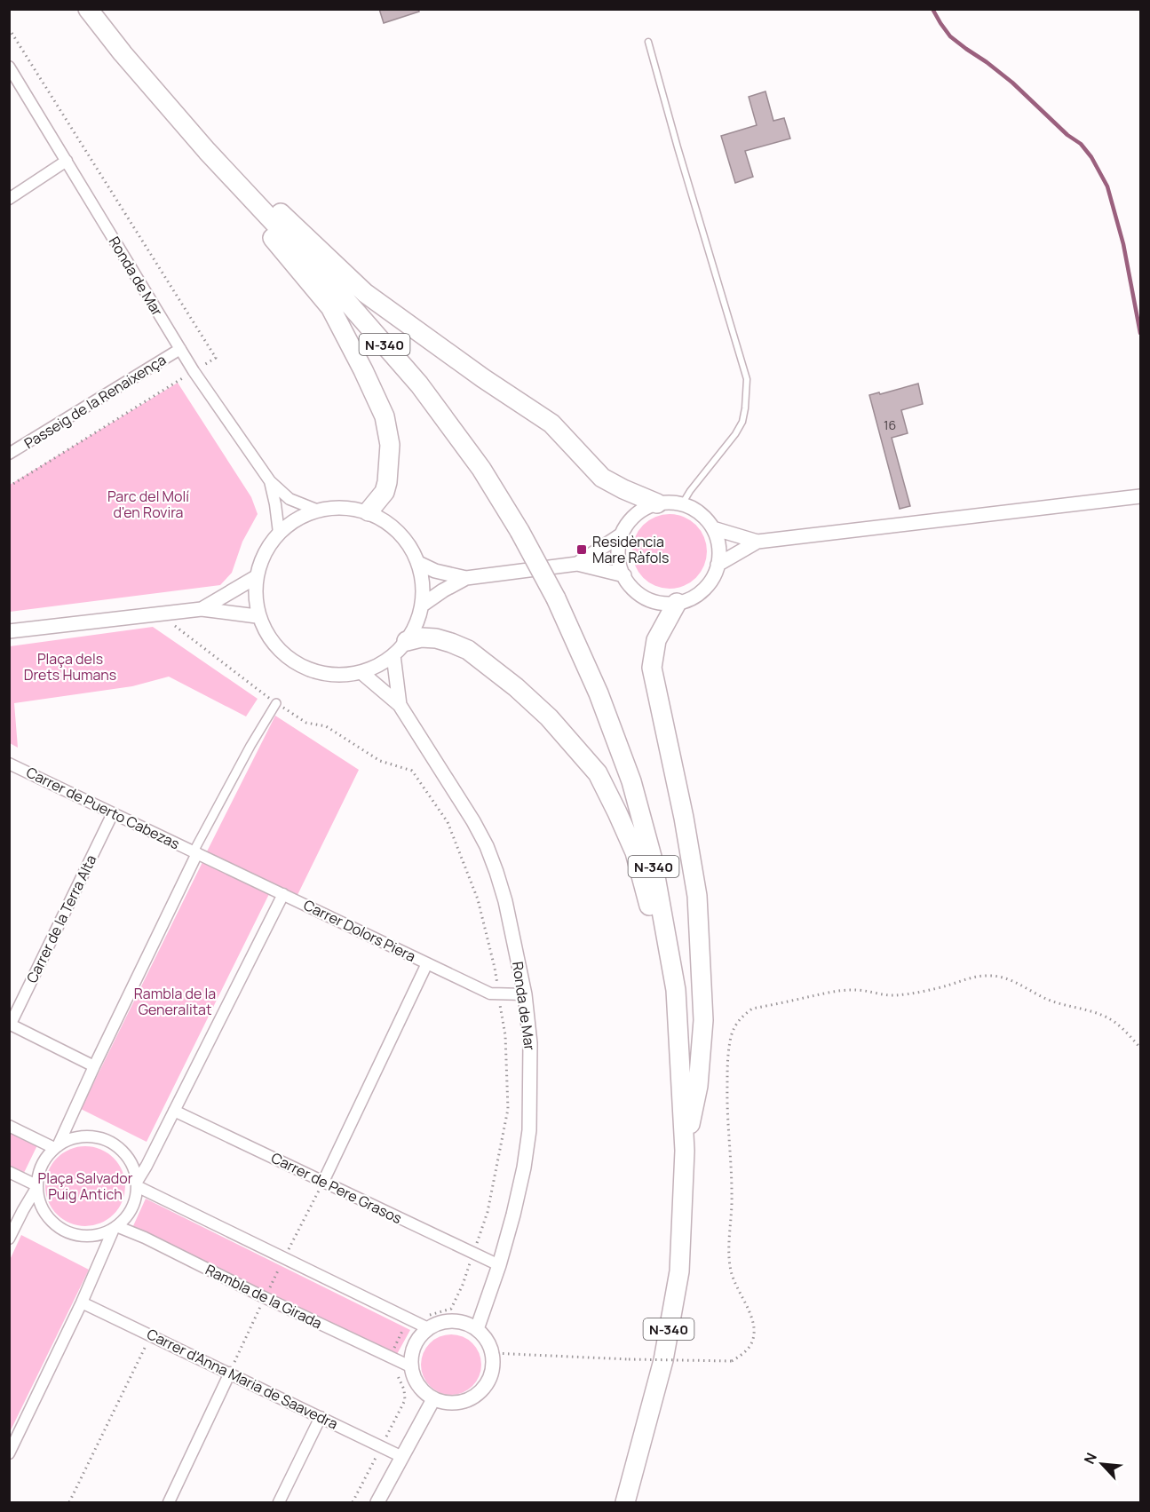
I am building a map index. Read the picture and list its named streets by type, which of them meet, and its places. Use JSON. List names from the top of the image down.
{
  "streets": {
    "highway": ["N-340"],
    "street": [
      "Ronda de Mar",
      "Passeig de la Renaixença",
      "Carrer de Puerto Cabezas",
      "Carrer de la Terra Alta",
      "Carrer Dolors Piera",
      "Carrer de Pere Grasos",
      "Rambla de la Girada",
      "Carrer d'Anna Maria de Saavedra"
    ]
  },
  "crossings": [
    ["Ronda de Mar", "Passeig de la Renaixença"],
    ["Ronda de Mar", "Carrer Dolors Piera"],
    ["Ronda de Mar", "Carrer de Pere Grasos"],
    ["Ronda de Mar", "Rambla de la Girada"],
    ["Carrer de Puerto Cabezas", "Carrer de la Terra Alta"],
    ["Carrer de Puerto Cabezas", "Carrer Dolors Piera"]
  ],
  "parks": [
    "Parc del Molí d'en Rovira",
    "Plaça dels Drets Humans",
    "Rambla de la Generalitat",
    "Plaça Salvador Puig Antich"
  ],
  "places": {
    "transit": ["Residència Mare Ràfols"]
  },
  "house_numbers": ["16"],
  "north": "top left"
}
